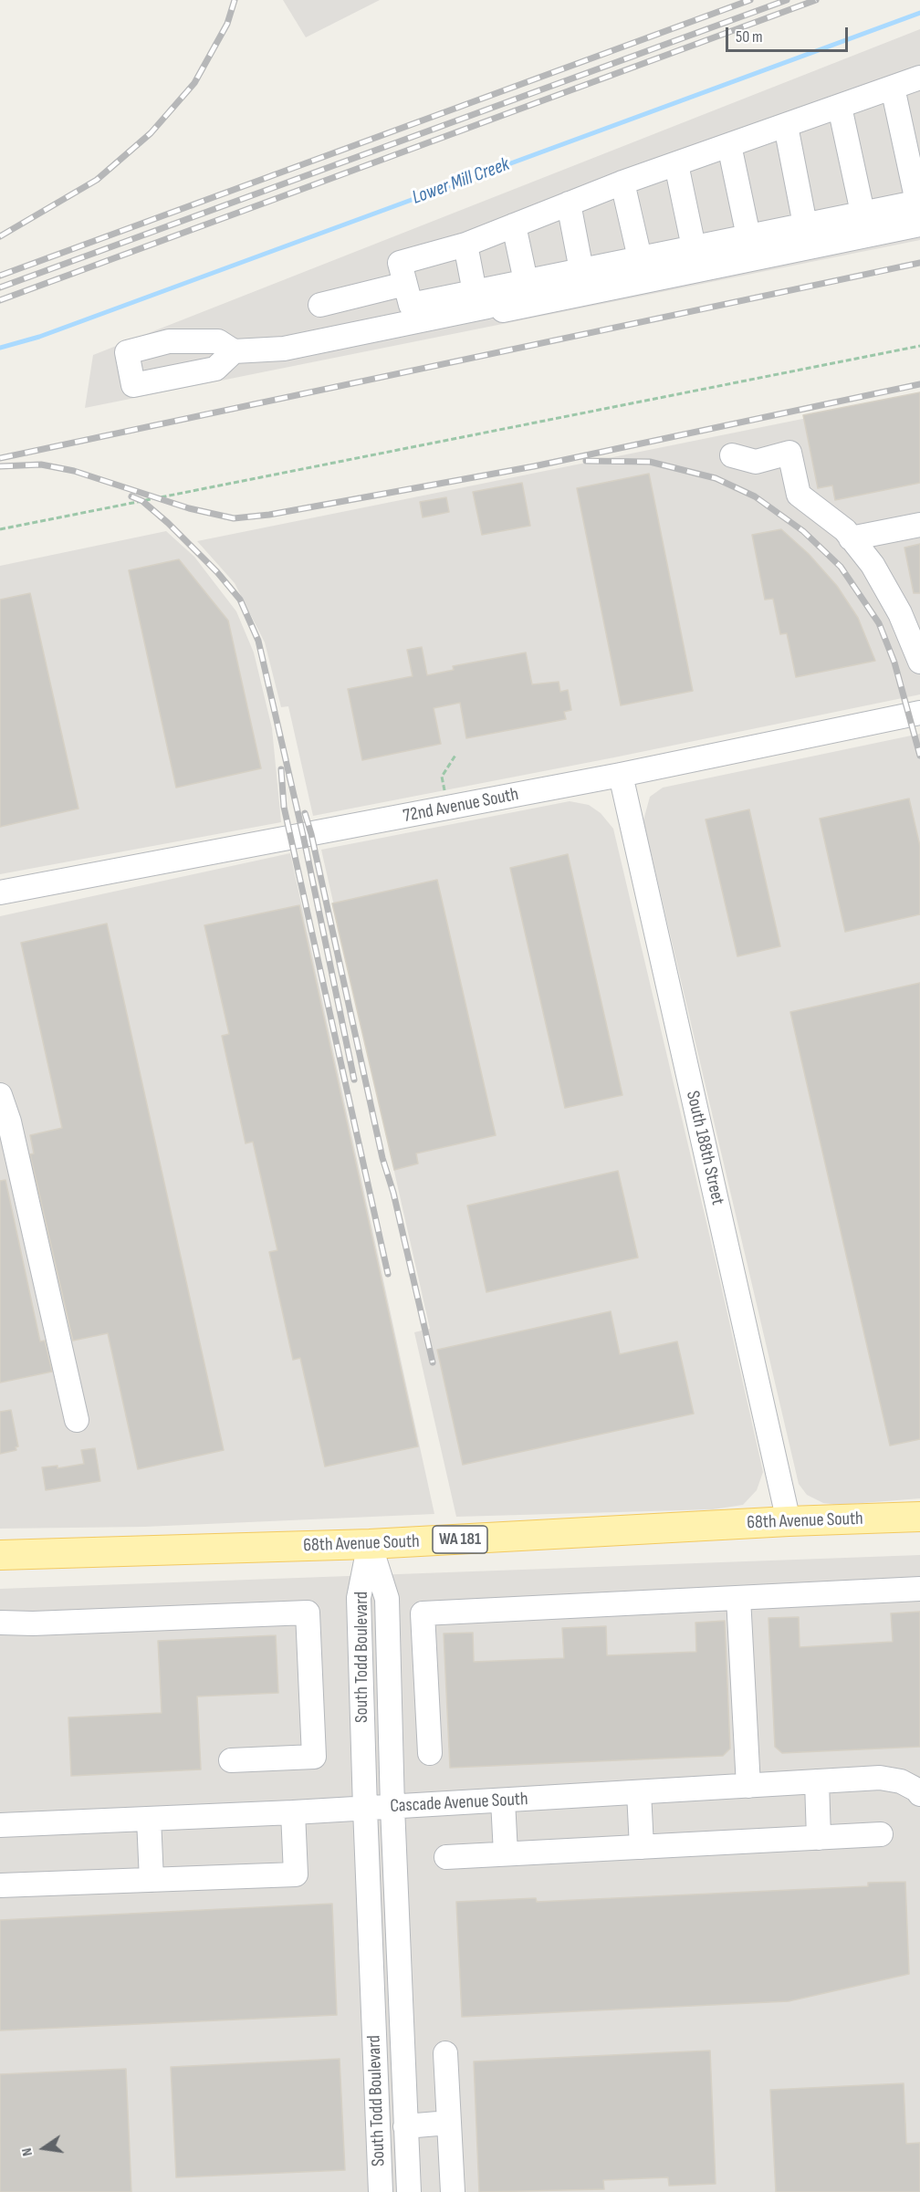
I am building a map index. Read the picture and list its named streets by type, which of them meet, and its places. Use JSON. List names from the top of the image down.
{
  "streets": {
    "main road": ["68th Avenue South", "WA 181"],
    "street": [
      "72nd Avenue South",
      "South 188th Street",
      "South Todd Boulevard",
      "Cascade Avenue South"
    ]
  },
  "crossings": [
    ["72nd Avenue South", "South 188th Street"],
    ["South 188th Street", "68th Avenue South"],
    ["68th Avenue South", "South Todd Boulevard"],
    ["South Todd Boulevard", "Cascade Avenue South"]
  ],
  "water": ["Lower Mill Creek"],
  "scale_bar": "50 m",
  "north": "left"
}
